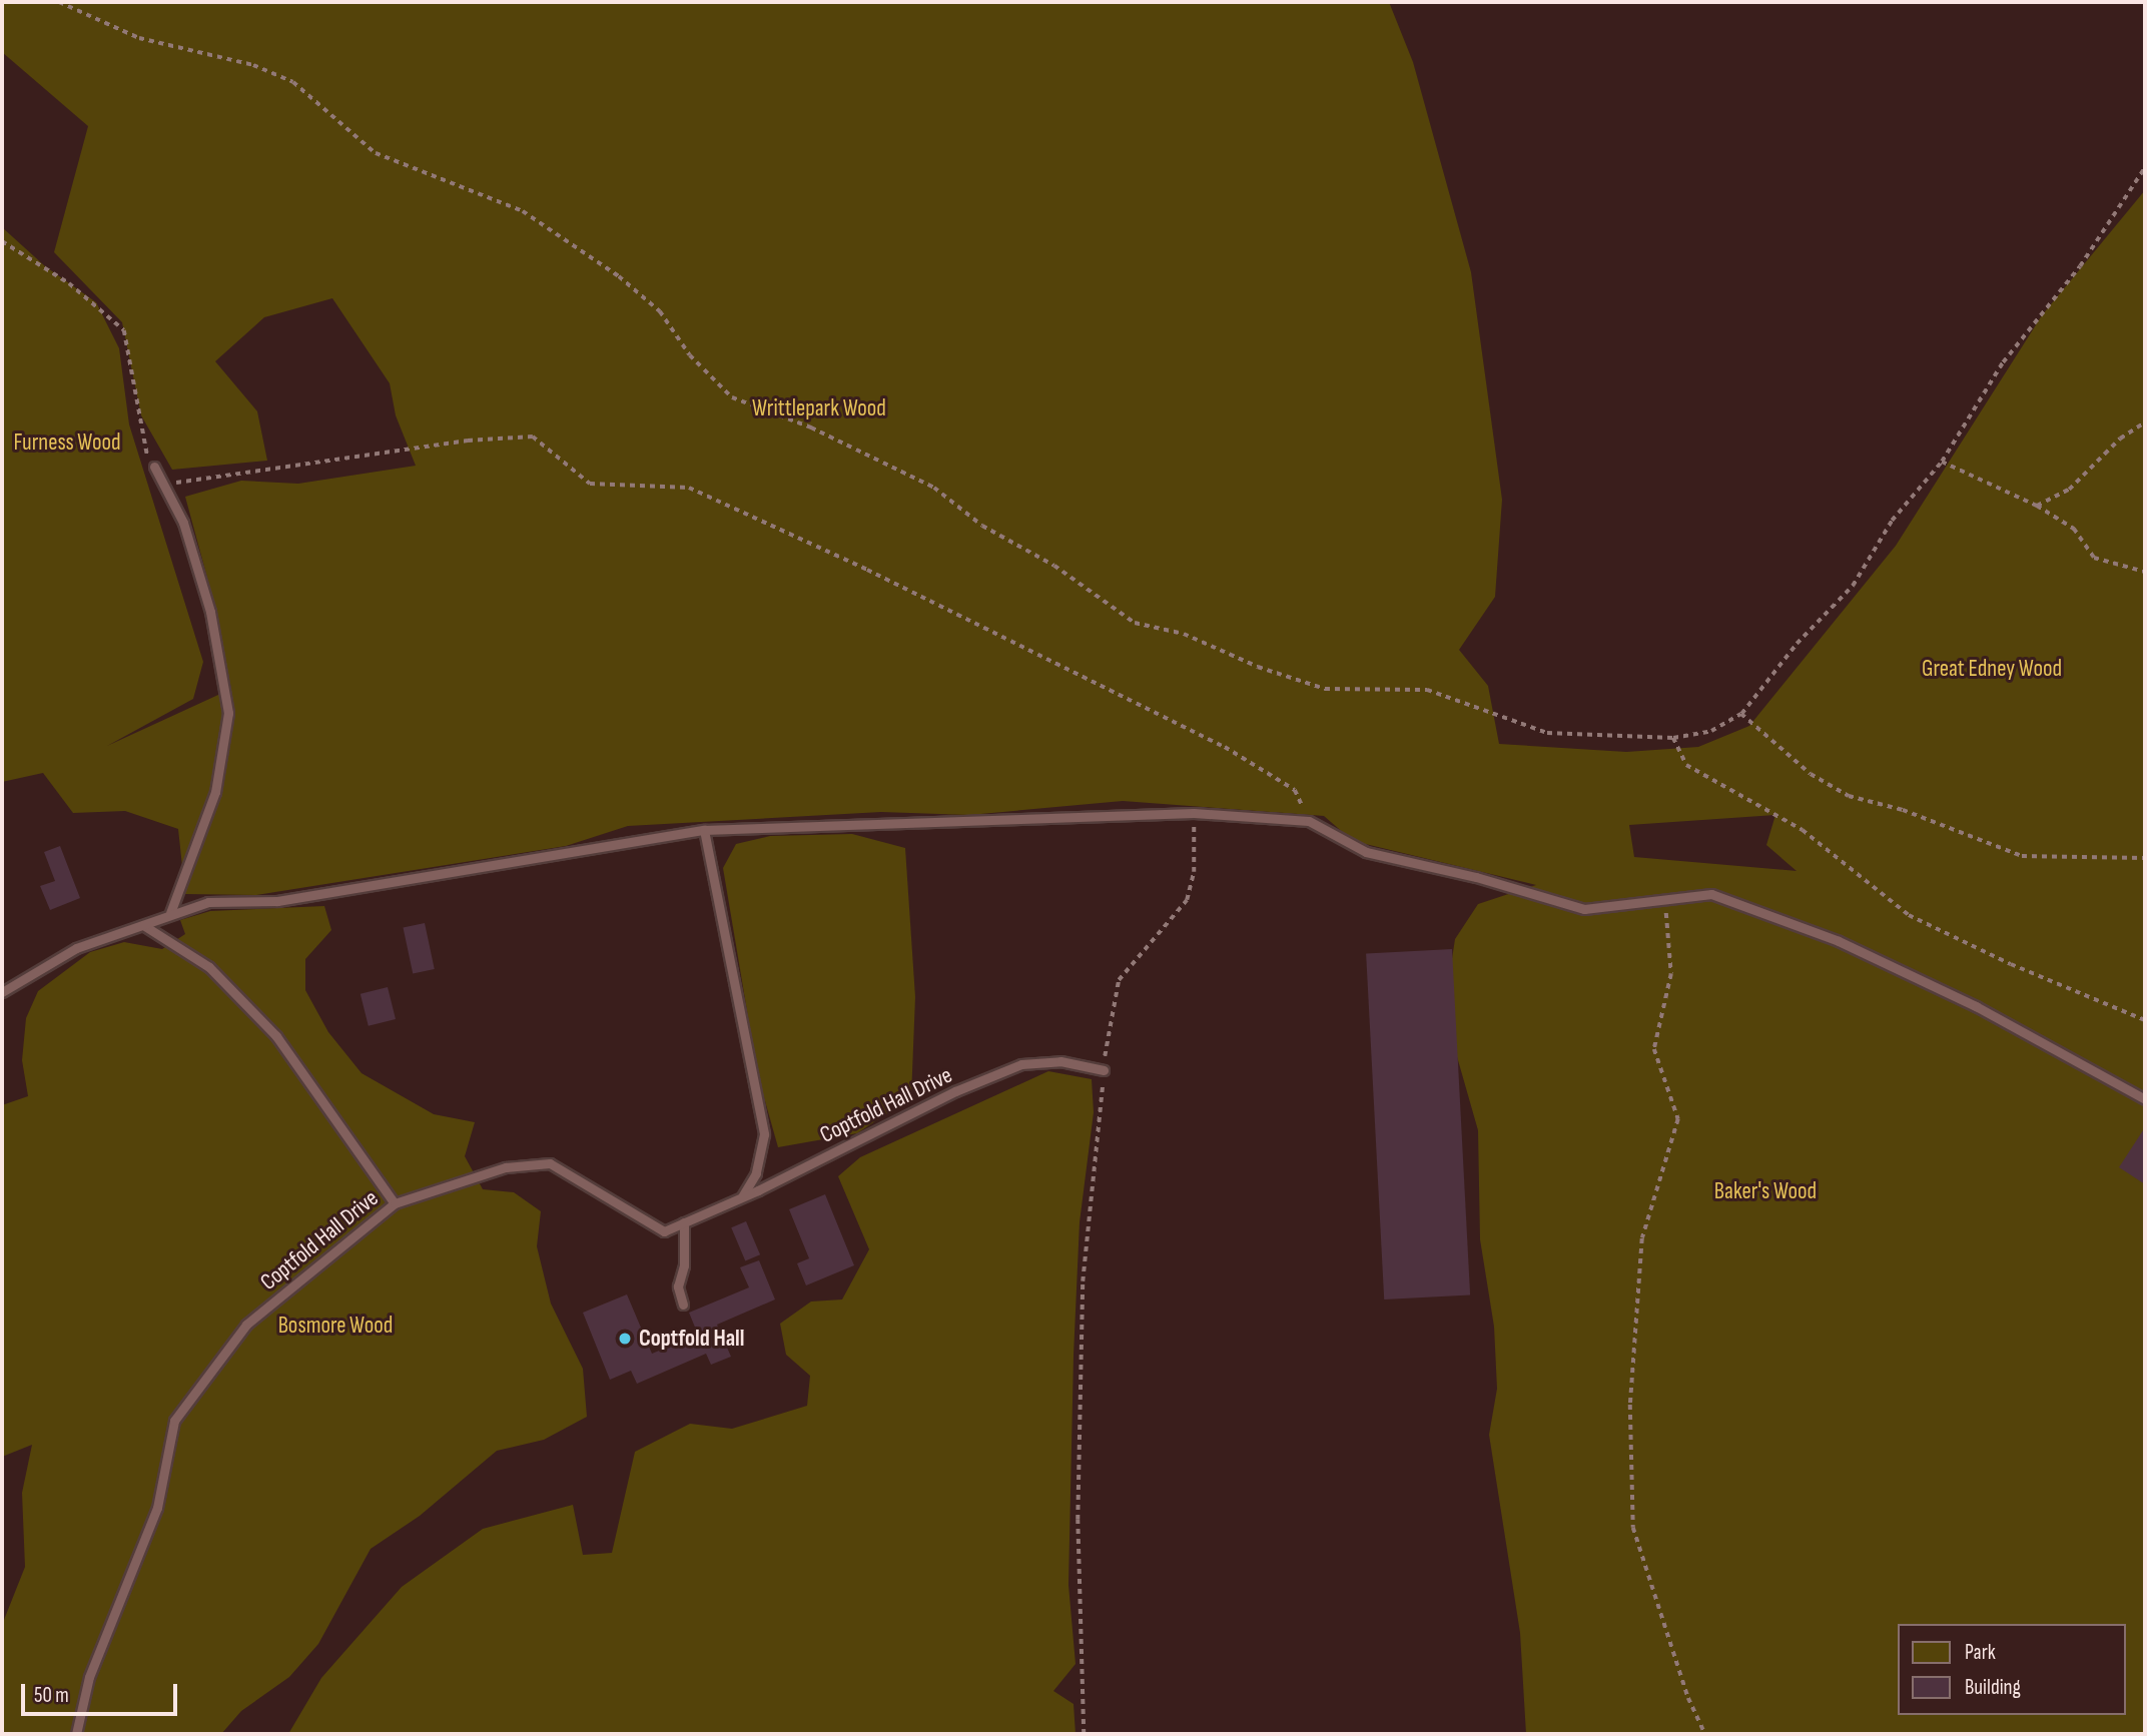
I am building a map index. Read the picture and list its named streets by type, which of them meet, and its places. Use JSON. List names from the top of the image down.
{
  "streets": {
    "lane": ["Coptfold Hall Drive"]
  },
  "parks": [
    "Writtlepark Wood",
    "Furness Wood",
    "Great Edney Wood",
    "Baker's Wood",
    "Bosmore Wood"
  ],
  "places": ["Coptfold Hall"],
  "legend": ["Park", "Building"],
  "scale_bar": "50 m"
}
